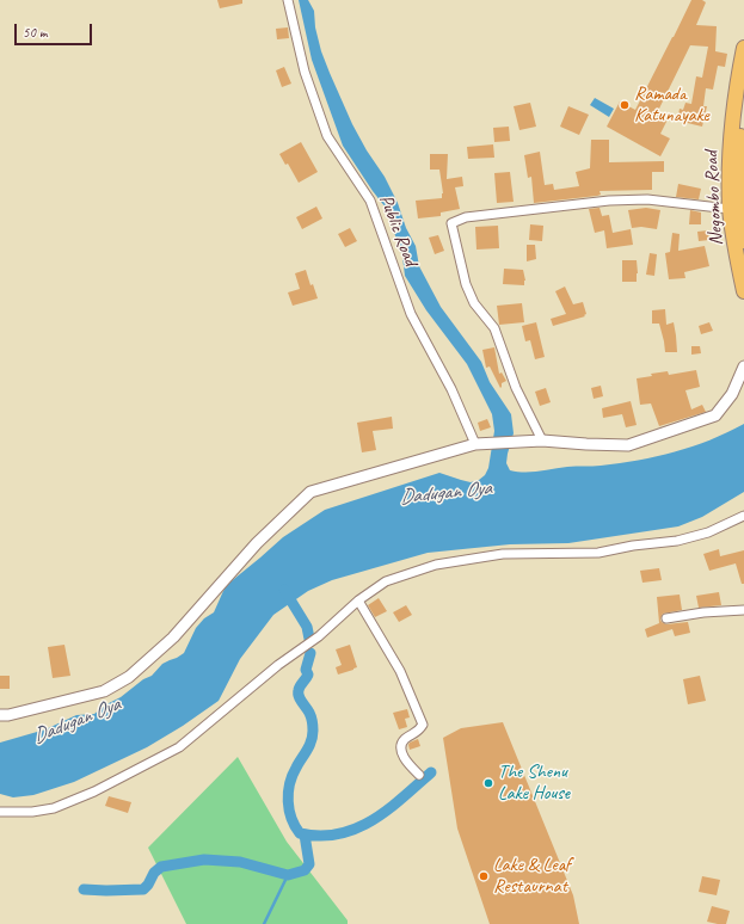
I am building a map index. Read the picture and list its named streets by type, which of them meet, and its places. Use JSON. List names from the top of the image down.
{
  "streets": {
    "highway": ["Negombo Road"],
    "street": ["Public Road"]
  },
  "water": ["Dadugan Oya"],
  "places": ["Ramada Katunayake", "The Shenu Lake House", "Lake & Leaf Restaurnat"],
  "scale_bar": "50 m"
}
